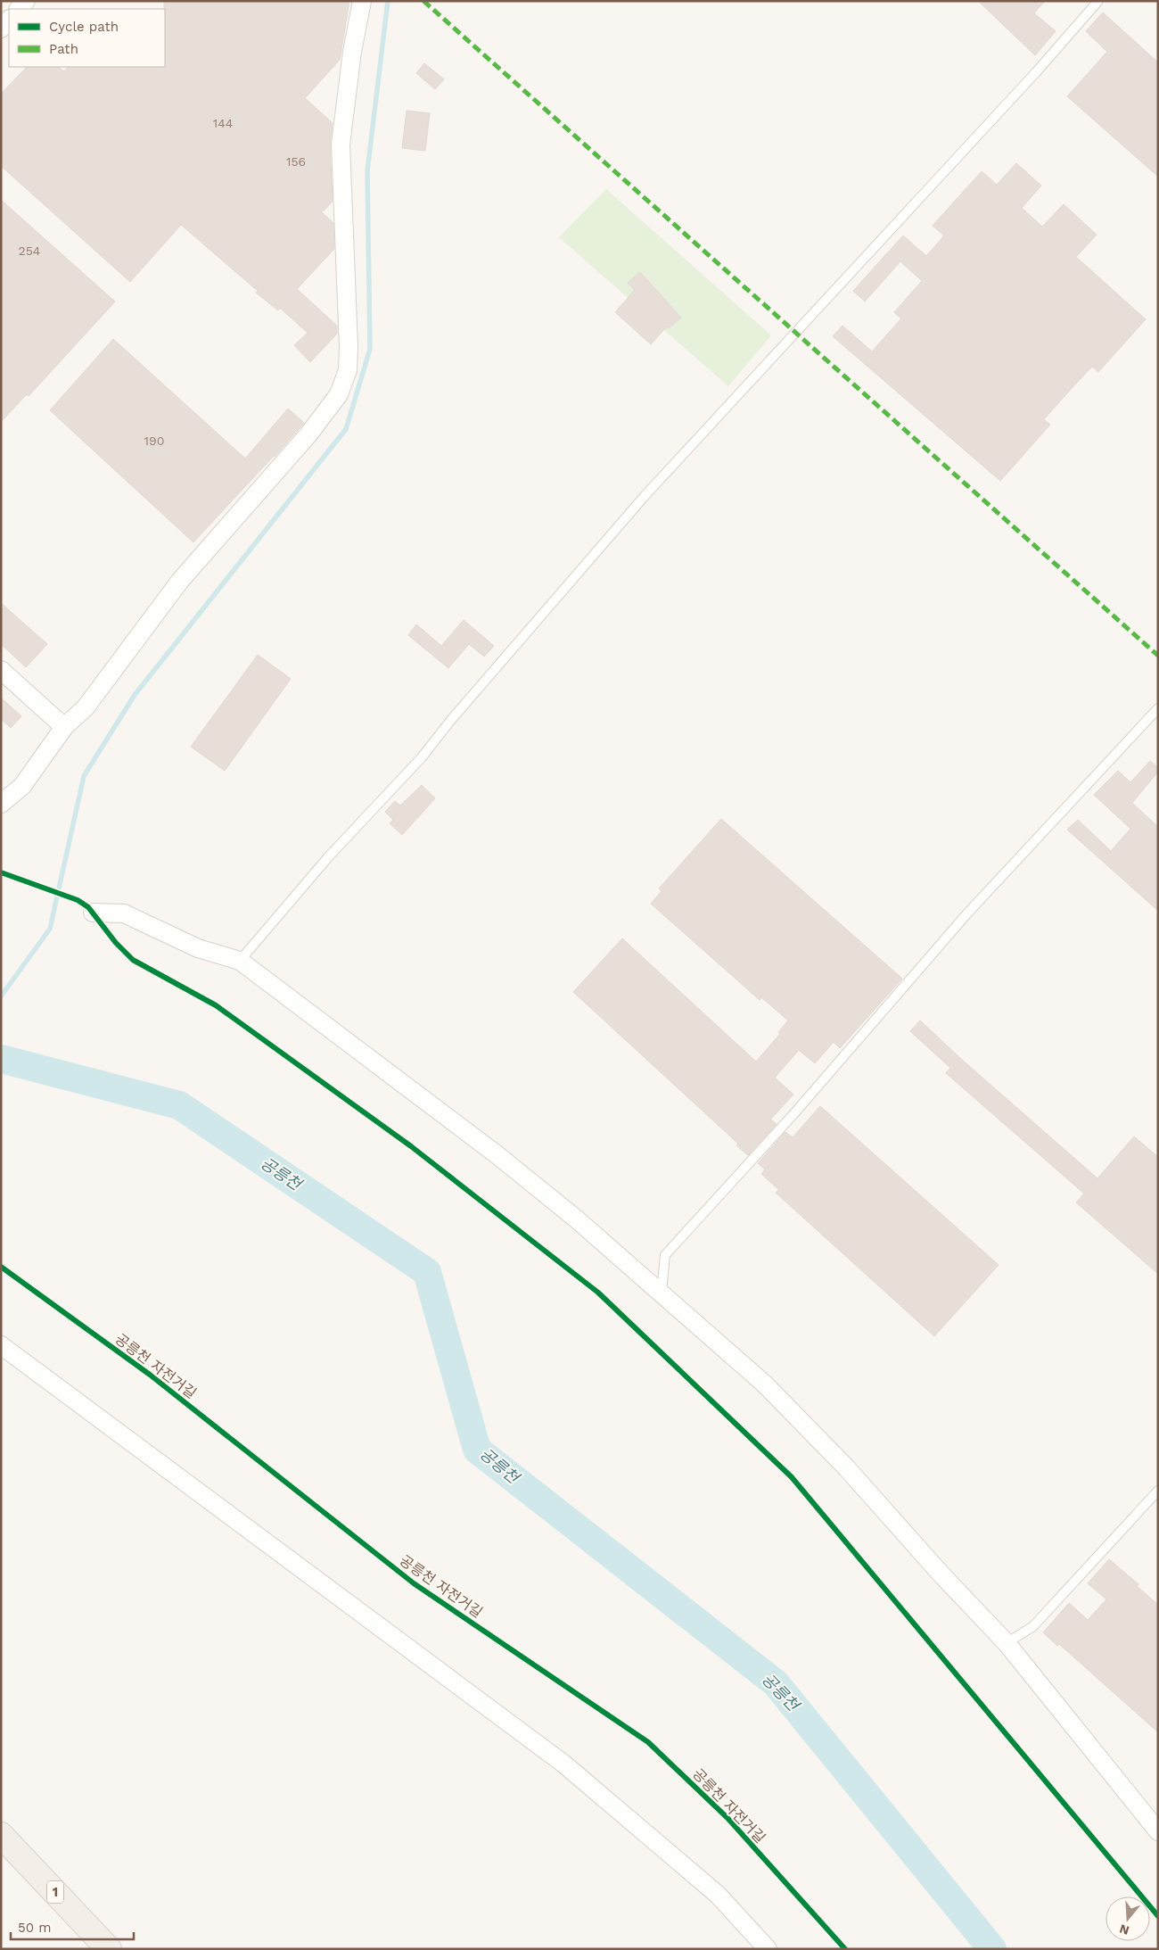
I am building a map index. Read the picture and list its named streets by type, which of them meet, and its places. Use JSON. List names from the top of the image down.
{
  "streets": {
    "main road": ["1"],
    "cycle path": ["공릉천 자전거길"]
  },
  "water": ["공릉천"],
  "house_numbers": [
    "144",
    "156",
    "254",
    "190"
  ],
  "legend": ["Cycle path", "Path"],
  "scale_bar": "50 m",
  "north": "bottom"
}
